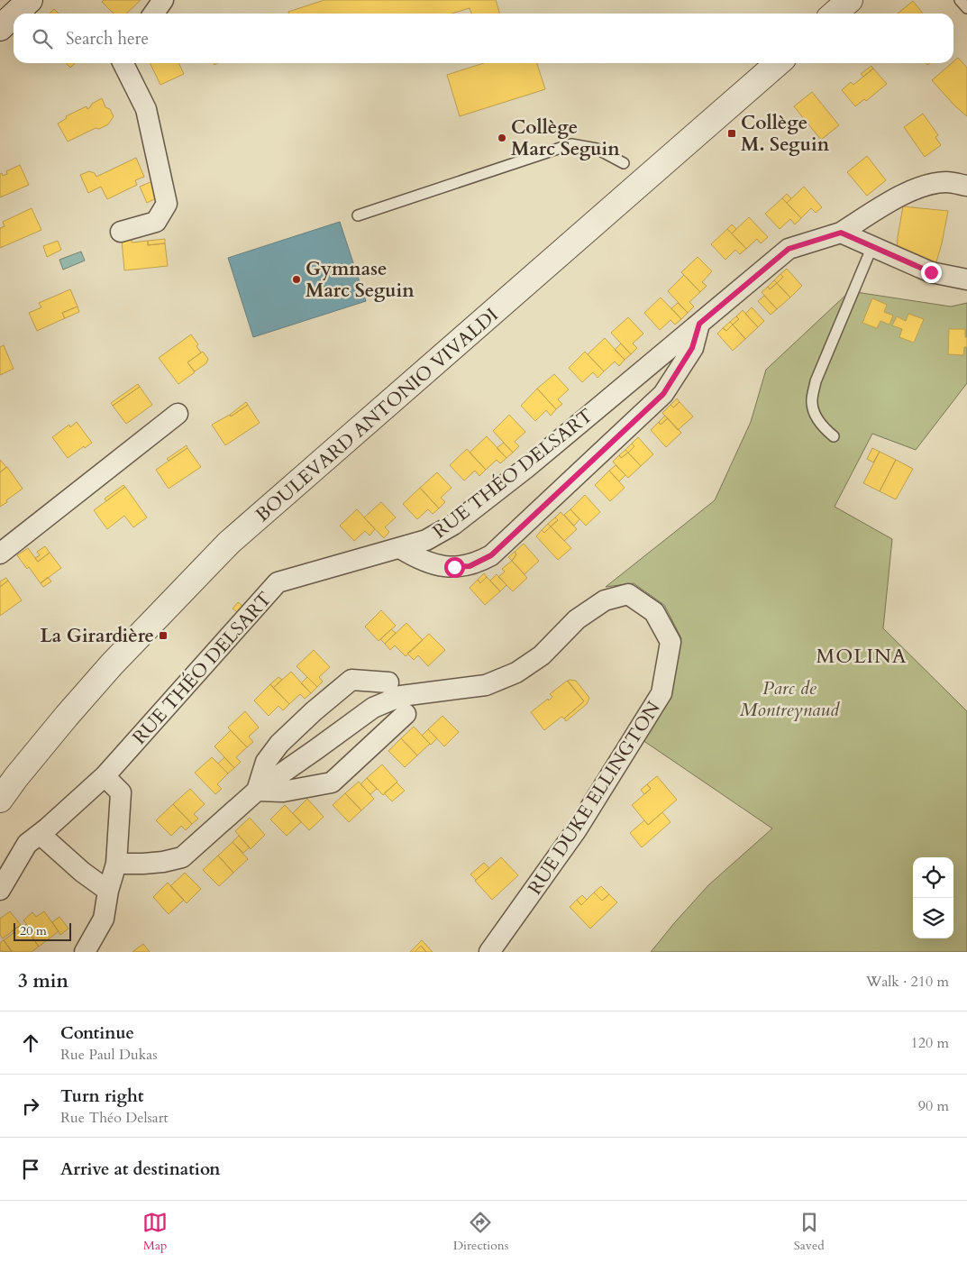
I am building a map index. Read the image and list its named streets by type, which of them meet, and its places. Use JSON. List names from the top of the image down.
{
  "streets": {
    "street": ["BOULEVARD ANTONIO VIVALDI", "RUE THÉO DELSART", "RUE DUKE ELLINGTON"]
  },
  "districts": ["MOLINA"],
  "parks": ["Parc de Montreynaud"],
  "places": {
    "transit": ["Collège M. Seguin", "La Girardière"],
    "other": ["Collège Marc Seguin", "Gymnase Marc Seguin"]
  },
  "scale_bar": "20 m",
  "page": {
    "search": "Search here",
    "scale": "20 m",
    "heading": ["3 min", "Walk · 210 m"],
    "list": [
      ["Continue", "Rue Paul Dukas", "120 m"],
      ["Turn right", "Rue Théo Delsart", "90 m"],
      "Arrive at destination"
    ],
    "nav": ["Map", "Directions", "Saved"]
  }
}
